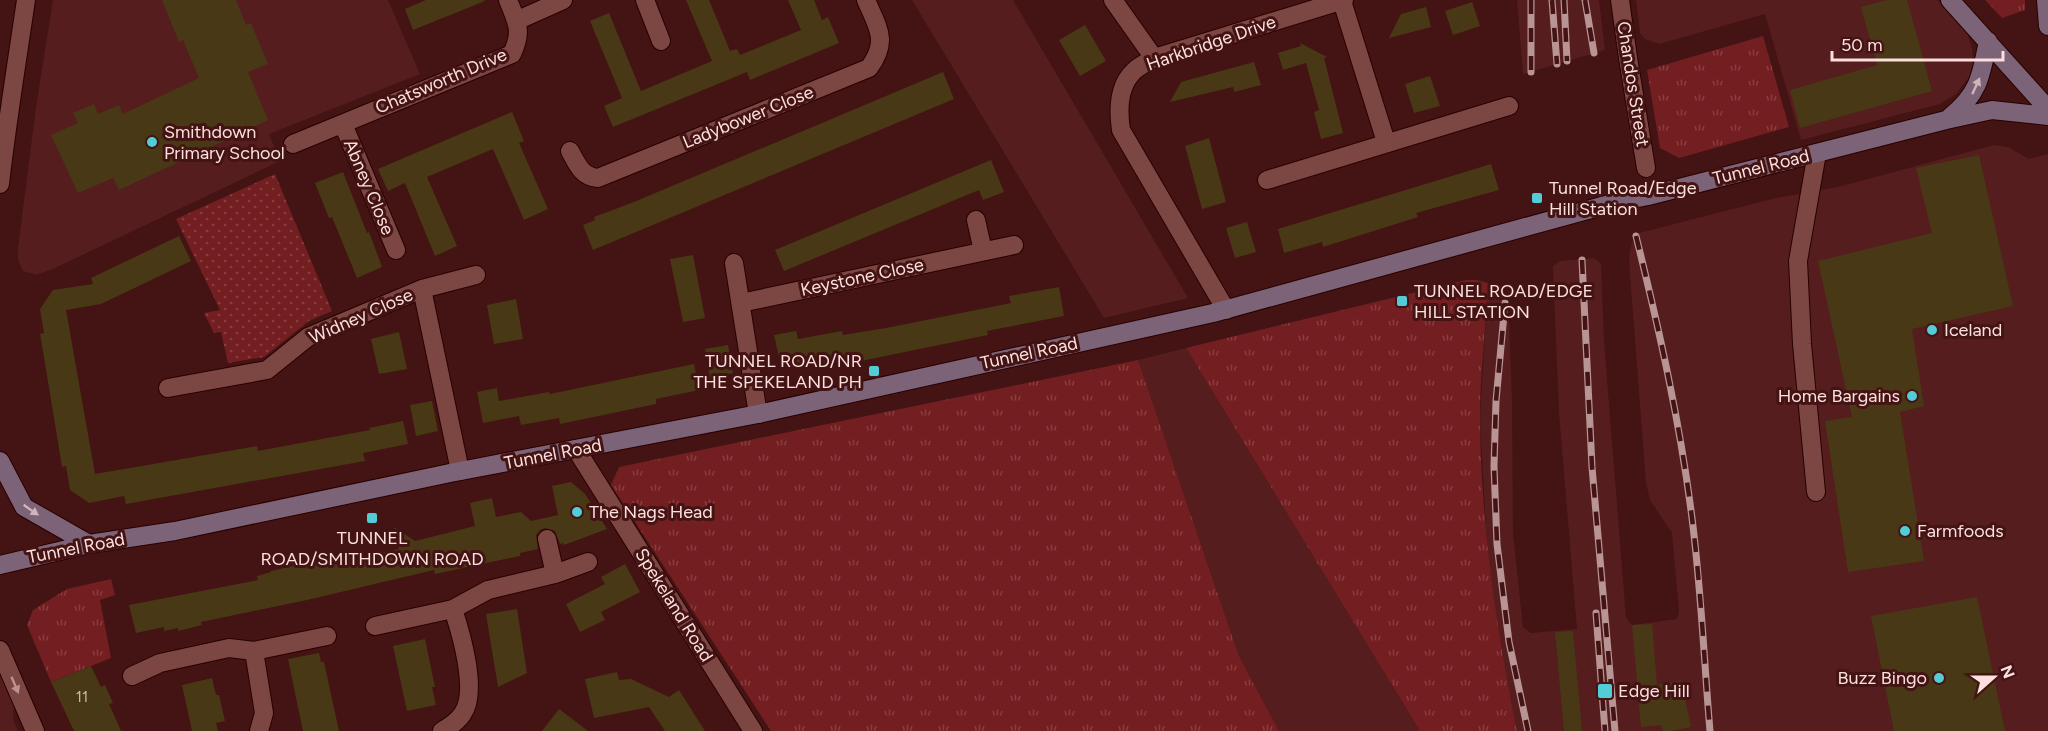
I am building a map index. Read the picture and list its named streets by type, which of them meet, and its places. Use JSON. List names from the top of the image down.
{
  "streets": {
    "main road": ["Tunnel Road"],
    "street": [
      "Harkbridge Drive",
      "Chatsworth Drive",
      "Chandos Street",
      "Ladybower Close",
      "Abney Close",
      "Keystone Close",
      "Widney Close",
      "Spekeland Road"
    ]
  },
  "crossings": [
    ["Harkbridge Drive", "Tunnel Road"],
    ["Chatsworth Drive", "Abney Close"],
    ["Tunnel Road", "Widney Close"],
    ["Tunnel Road", "Spekeland Road"]
  ],
  "places": {
    "other": [
      "Smithdown Primary School",
      "Iceland",
      "Home Bargains",
      "The Nags Head",
      "Farmfoods",
      "Buzz Bingo"
    ],
    "transit": [
      "Tunnel Road/Edge Hill Station",
      "TUNNEL ROAD/EDGE HILL STATION",
      "TUNNEL ROAD/NR THE SPEKELAND PH",
      "TUNNEL ROAD/SMITHDOWN ROAD",
      "Edge Hill"
    ]
  },
  "house_numbers": ["11"],
  "scale_bar": "50 m",
  "north": "right"
}
